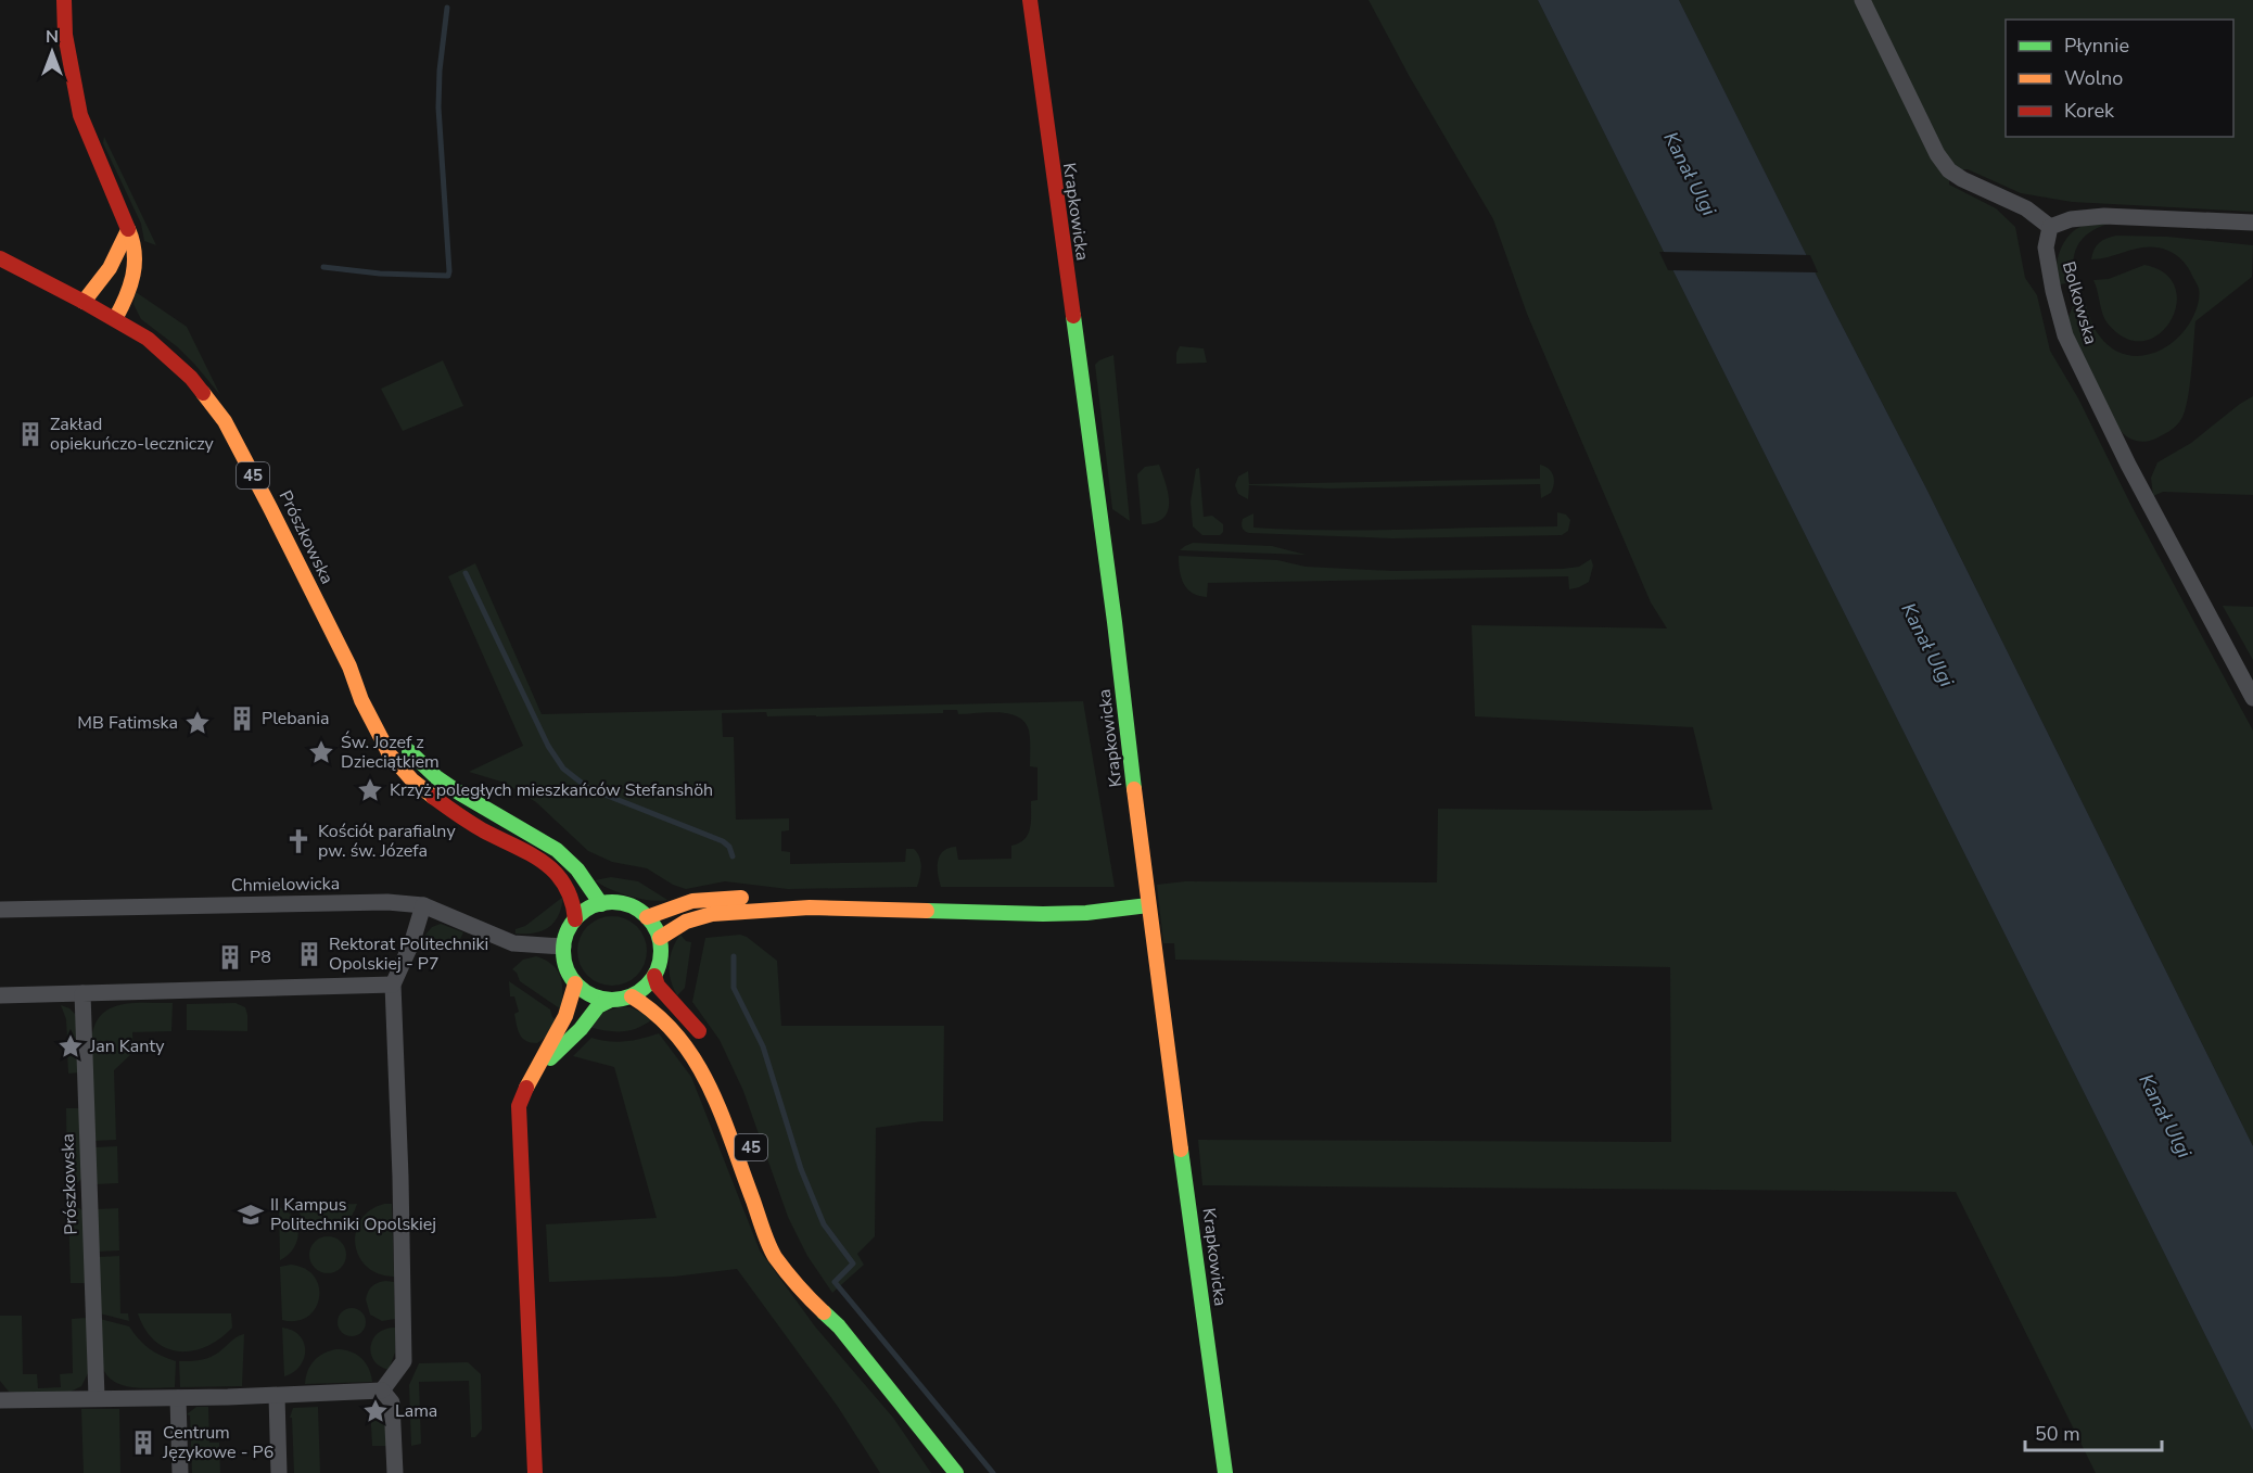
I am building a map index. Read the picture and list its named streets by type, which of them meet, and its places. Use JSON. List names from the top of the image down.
{
  "streets": {
    "main road": ["Krapkowicka", "45", "Prószkowska"],
    "street": ["Bolkowska", "Chmielowicka"]
  },
  "crossings": [
    ["45", "Prószkowska"],
    ["45", "Chmielowicka"],
    ["Prószkowska", "Chmielowicka"]
  ],
  "water": ["Kanał Ulgi"],
  "places": {
    "building": [
      "Zakład opiekuńczo-leczniczy",
      "Plebania",
      "Rektorat Politechniki Opolskiej - P7",
      "P8",
      "Centrum Językowe - P6"
    ],
    "place": [
      "MB Fatimska",
      "Św. Jozef z Dzieciątkiem",
      "Krzyż poległych mieszkańców Stefanshöh",
      "Jan Kanty",
      "Lama"
    ],
    "church": ["Kościół parafialny pw. św. Józefa"],
    "school or university": ["II Kampus Politechniki Opolskiej"]
  },
  "legend": ["Płynnie", "Wolno", "Korek"],
  "scale_bar": "50 m",
  "north": "top"
}
